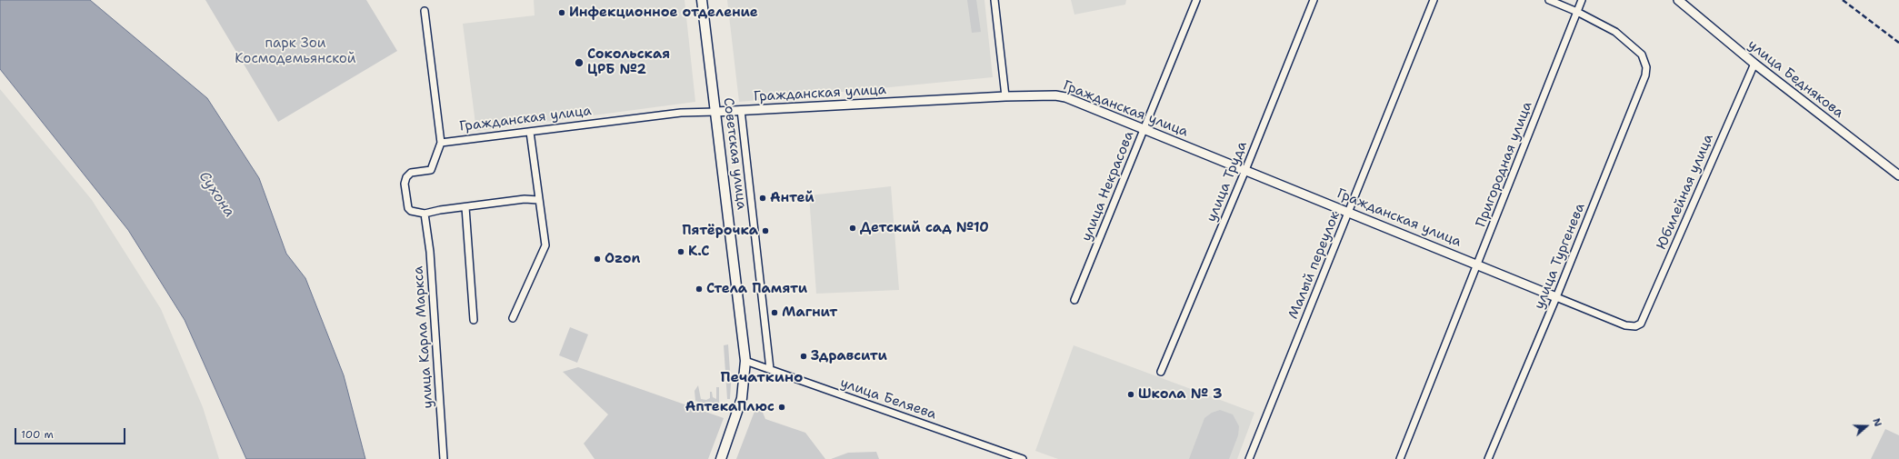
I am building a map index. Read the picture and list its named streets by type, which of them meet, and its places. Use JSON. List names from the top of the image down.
{
  "streets": {
    "main road": ["Советская улица"],
    "street": [
      "улица Беднякова",
      "Гражданская улица",
      "Пригородная улица",
      "улица Труда",
      "улица Некрасова",
      "Юбилейная улица",
      "улица Тургенева",
      "Малый переулок",
      "улица Карла Маркса",
      "улица Беляева"
    ]
  },
  "crossings": [
    ["улица Беднякова", "Юбилейная улица"],
    ["Гражданская улица", "Советская улица"],
    ["Гражданская улица", "Пригородная улица"],
    ["Гражданская улица", "улица Труда"],
    ["Гражданская улица", "улица Некрасова"],
    ["Гражданская улица", "Юбилейная улица"],
    ["Гражданская улица", "улица Тургенева"],
    ["Гражданская улица", "Малый переулок"],
    ["Советская улица", "улица Беляева"],
    ["Пригородная улица", "улица Тургенева"]
  ],
  "districts": ["Печаткино"],
  "water": ["Сухона"],
  "parks": ["парк Зои Космодемьянской"],
  "places": [
    "Инфекционное отделение",
    "Сокольская ЦРБ №2",
    "Антей",
    "Детский сад №10",
    "Пятёрочка",
    "К.С",
    "Ozon",
    "Стела Памяти",
    "Магнит",
    "Здравсити",
    "Школа № 3",
    "АптекаПлюс"
  ],
  "scale_bar": "100 m",
  "north": "right"
}
